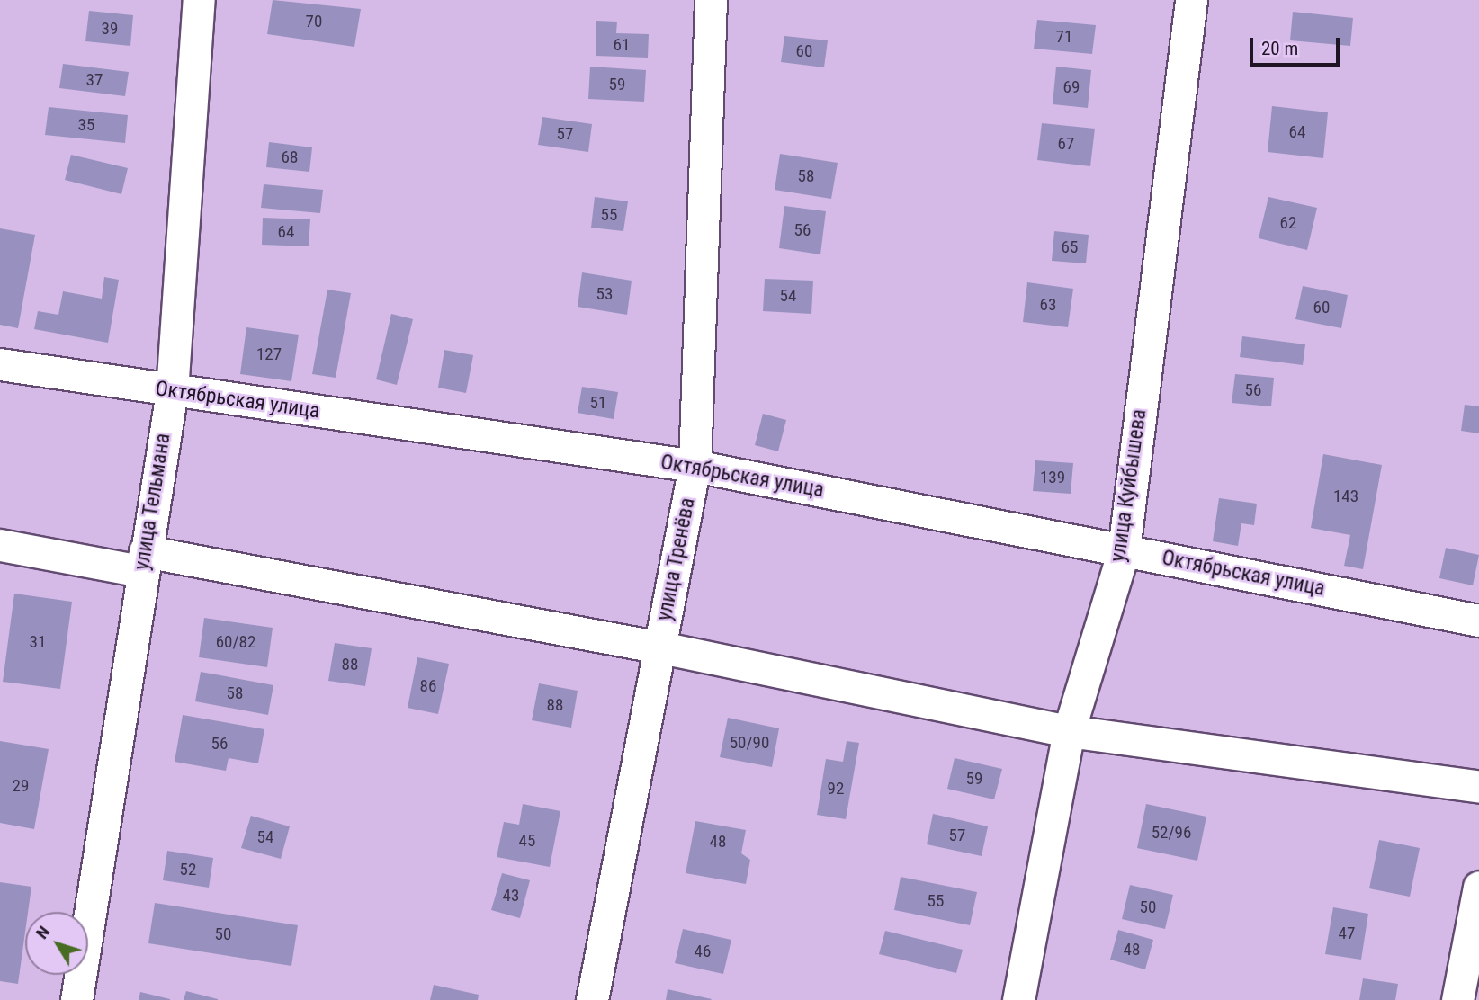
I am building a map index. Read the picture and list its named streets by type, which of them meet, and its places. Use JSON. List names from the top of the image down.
{
  "streets": {
    "street": [
      "Октябрьская улица",
      "улица Куйбышева",
      "улица Тельмана",
      "улица Тренёва"
    ]
  },
  "crossings": [
    ["Октябрьская улица", "улица Куйбышева"],
    ["Октябрьская улица", "улица Тельмана"],
    ["Октябрьская улица", "улица Тренёва"]
  ],
  "house_numbers": [
    "70",
    "39",
    "71",
    "61",
    "60",
    "37",
    "59",
    "69",
    "35",
    "64",
    "57",
    "67",
    "68",
    "58",
    "55",
    "62",
    "56",
    "64",
    "65",
    "53",
    "54",
    "63",
    "60",
    "127",
    "56",
    "51",
    "139",
    "143",
    "31",
    "60/82",
    "88",
    "86",
    "58",
    "88",
    "50/90",
    "56",
    "59",
    "29",
    "92",
    "52/96",
    "57",
    "54",
    "45",
    "48",
    "52",
    "43",
    "55",
    "50",
    "47",
    "50",
    "48",
    "46"
  ],
  "scale_bar": "20 m",
  "north": "top left"
}
